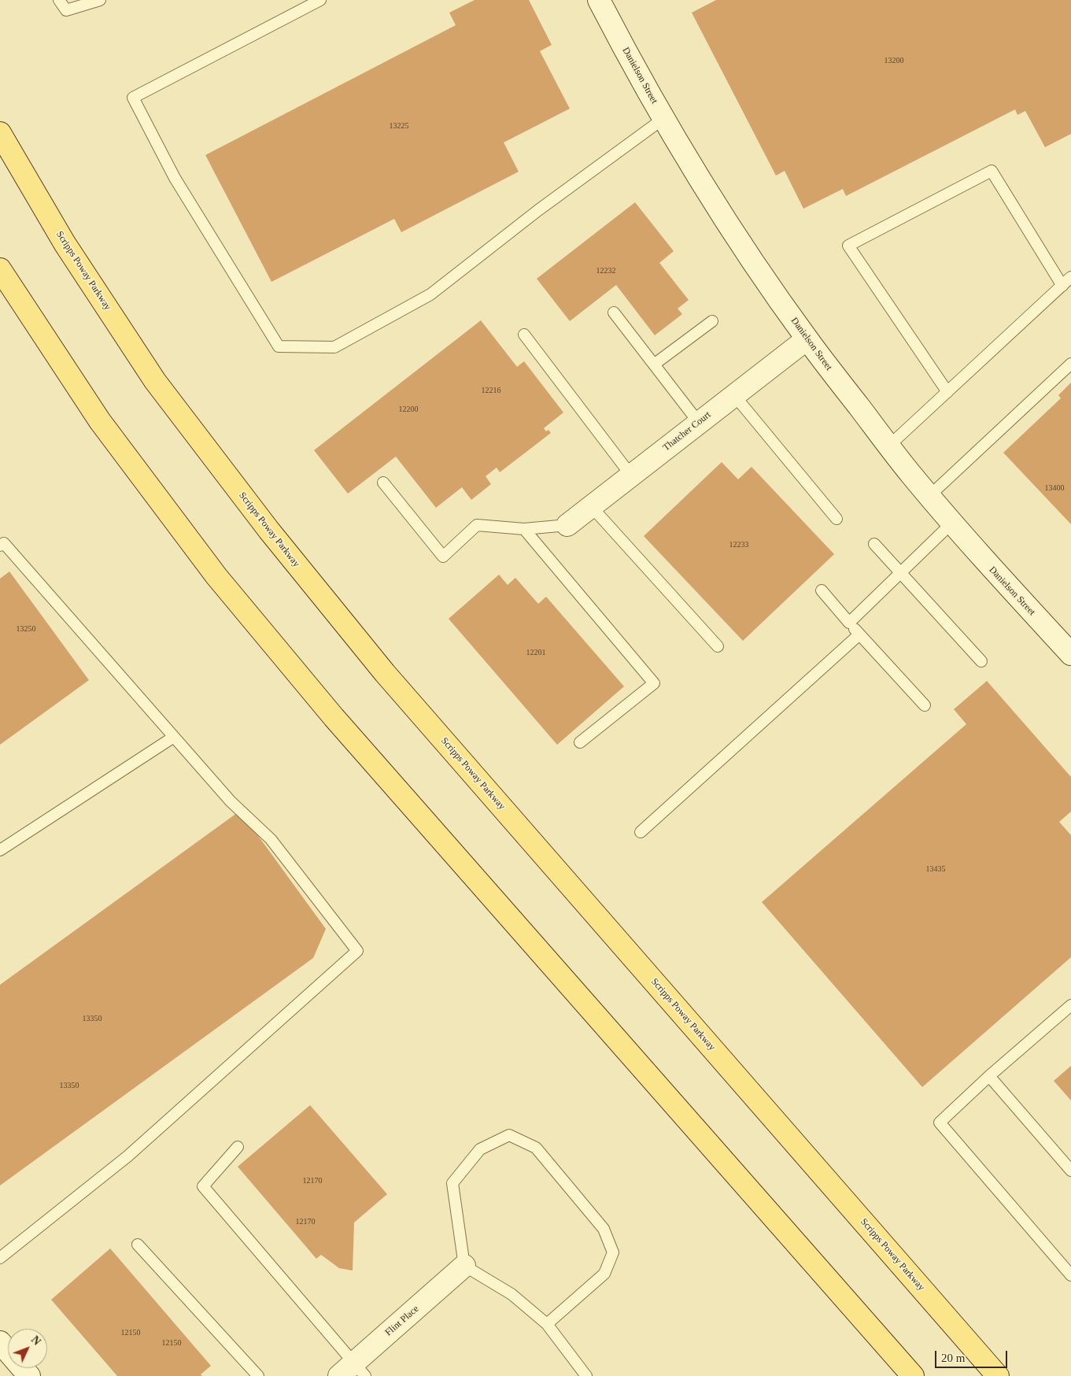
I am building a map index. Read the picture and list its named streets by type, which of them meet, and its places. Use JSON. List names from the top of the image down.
{
  "streets": {
    "main road": ["Scripps Poway Parkway"],
    "street": ["Danielson Street", "Thatcher Court", "Flint Place"]
  },
  "crossings": [
    ["Danielson Street", "Thatcher Court"]
  ],
  "house_numbers": [
    "13200",
    "13225",
    "12232",
    "12216",
    "12200",
    "13400",
    "12233",
    "13250",
    "12201",
    "13435",
    "13350",
    "13350",
    "12170",
    "12170",
    "12150",
    "12150"
  ],
  "scale_bar": "20 m",
  "north": "top right"
}
